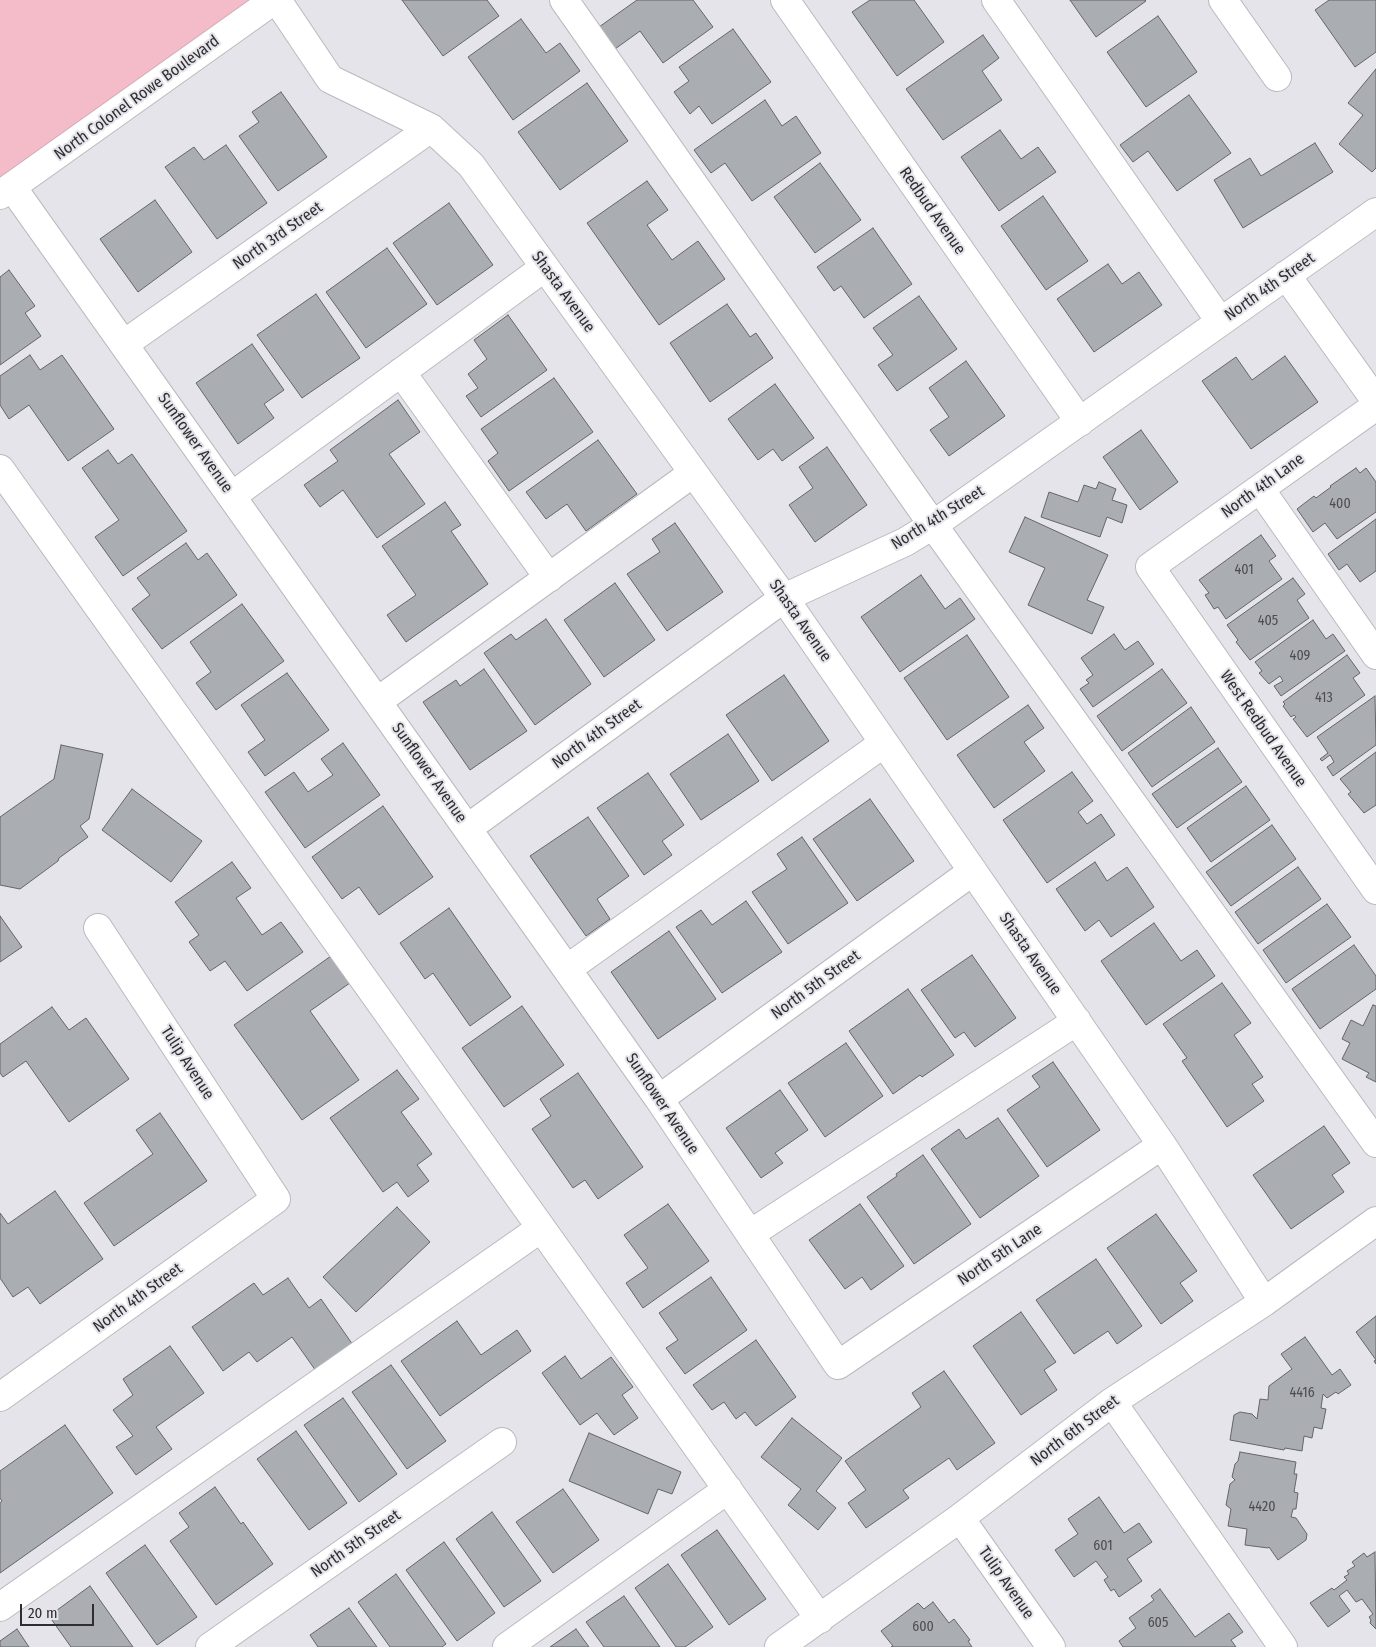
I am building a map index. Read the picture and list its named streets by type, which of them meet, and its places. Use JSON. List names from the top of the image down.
{
  "streets": {
    "street": [
      "North Colonel Rowe Boulevard",
      "Redbud Avenue",
      "North 3rd Street",
      "North 4th Street",
      "Shasta Avenue",
      "Sunflower Avenue",
      "North 4th Lane",
      "West Redbud Avenue",
      "North 5th Street",
      "Tulip Avenue",
      "North 5th Lane",
      "North 6th Street"
    ]
  },
  "crossings": [
    ["North Colonel Rowe Boulevard", "Shasta Avenue"],
    ["North Colonel Rowe Boulevard", "Sunflower Avenue"],
    ["Redbud Avenue", "North 4th Street"],
    ["North 3rd Street", "Shasta Avenue"],
    ["North 3rd Street", "Sunflower Avenue"],
    ["North 4th Street", "Shasta Avenue"],
    ["North 4th Street", "Sunflower Avenue"],
    ["North 4th Street", "Tulip Avenue"],
    ["Shasta Avenue", "North 5th Street"],
    ["Shasta Avenue", "North 5th Lane"],
    ["Shasta Avenue", "North 6th Street"],
    ["Sunflower Avenue", "North 5th Street"],
    ["Sunflower Avenue", "North 5th Lane"],
    ["North 4th Lane", "West Redbud Avenue"],
    ["Tulip Avenue", "North 6th Street"]
  ],
  "house_numbers": [
    "400",
    "401",
    "405",
    "409",
    "413",
    "4416",
    "4420",
    "601",
    "605",
    "600"
  ],
  "scale_bar": "20 m"
}
